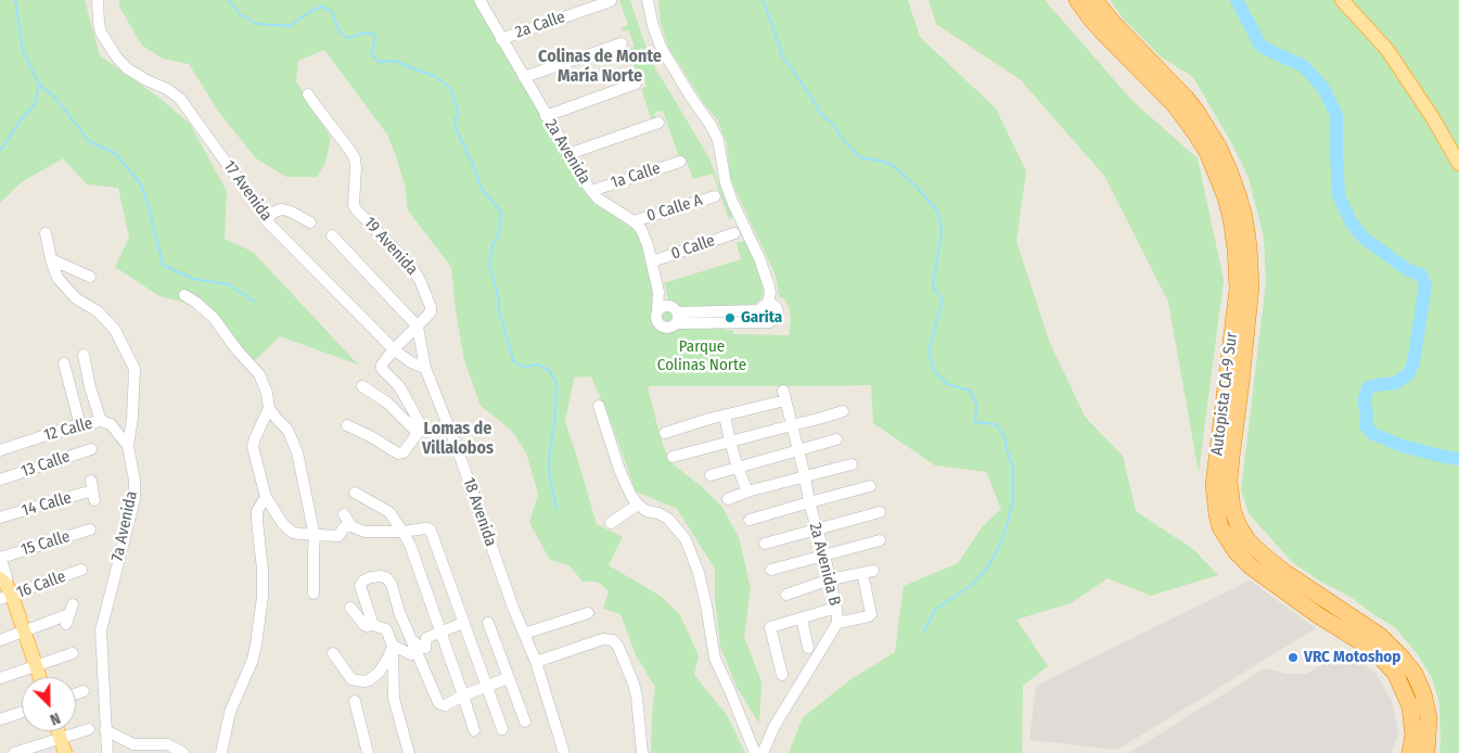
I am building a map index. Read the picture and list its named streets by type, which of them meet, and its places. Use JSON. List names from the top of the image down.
{
  "streets": {
    "highway": ["Autopista CA-9 Sur"],
    "street": [
      "2a Calle",
      "2a Avenida",
      "1a Calle",
      "17 Avenida",
      "0 Calle A",
      "19 Avenida",
      "0 Calle",
      "12 Calle",
      "13 Calle",
      "14 Calle",
      "18 Avenida",
      "7a Avenida",
      "15 Calle",
      "2a Avenida B",
      "16 Calle"
    ]
  },
  "crossings": [
    ["2a Calle", "2a Avenida"],
    ["2a Avenida", "1a Calle"],
    ["2a Avenida", "0 Calle A"],
    ["2a Avenida", "0 Calle"],
    ["17 Avenida", "18 Avenida"],
    ["19 Avenida", "18 Avenida"],
    ["12 Calle", "7a Avenida"]
  ],
  "districts": ["Colinas de Monte María Norte", "Lomas de Villalobos"],
  "parks": ["Parque Colinas Norte"],
  "places": ["Garita", "VRC Motoshop"],
  "north": "bottom right"
}
